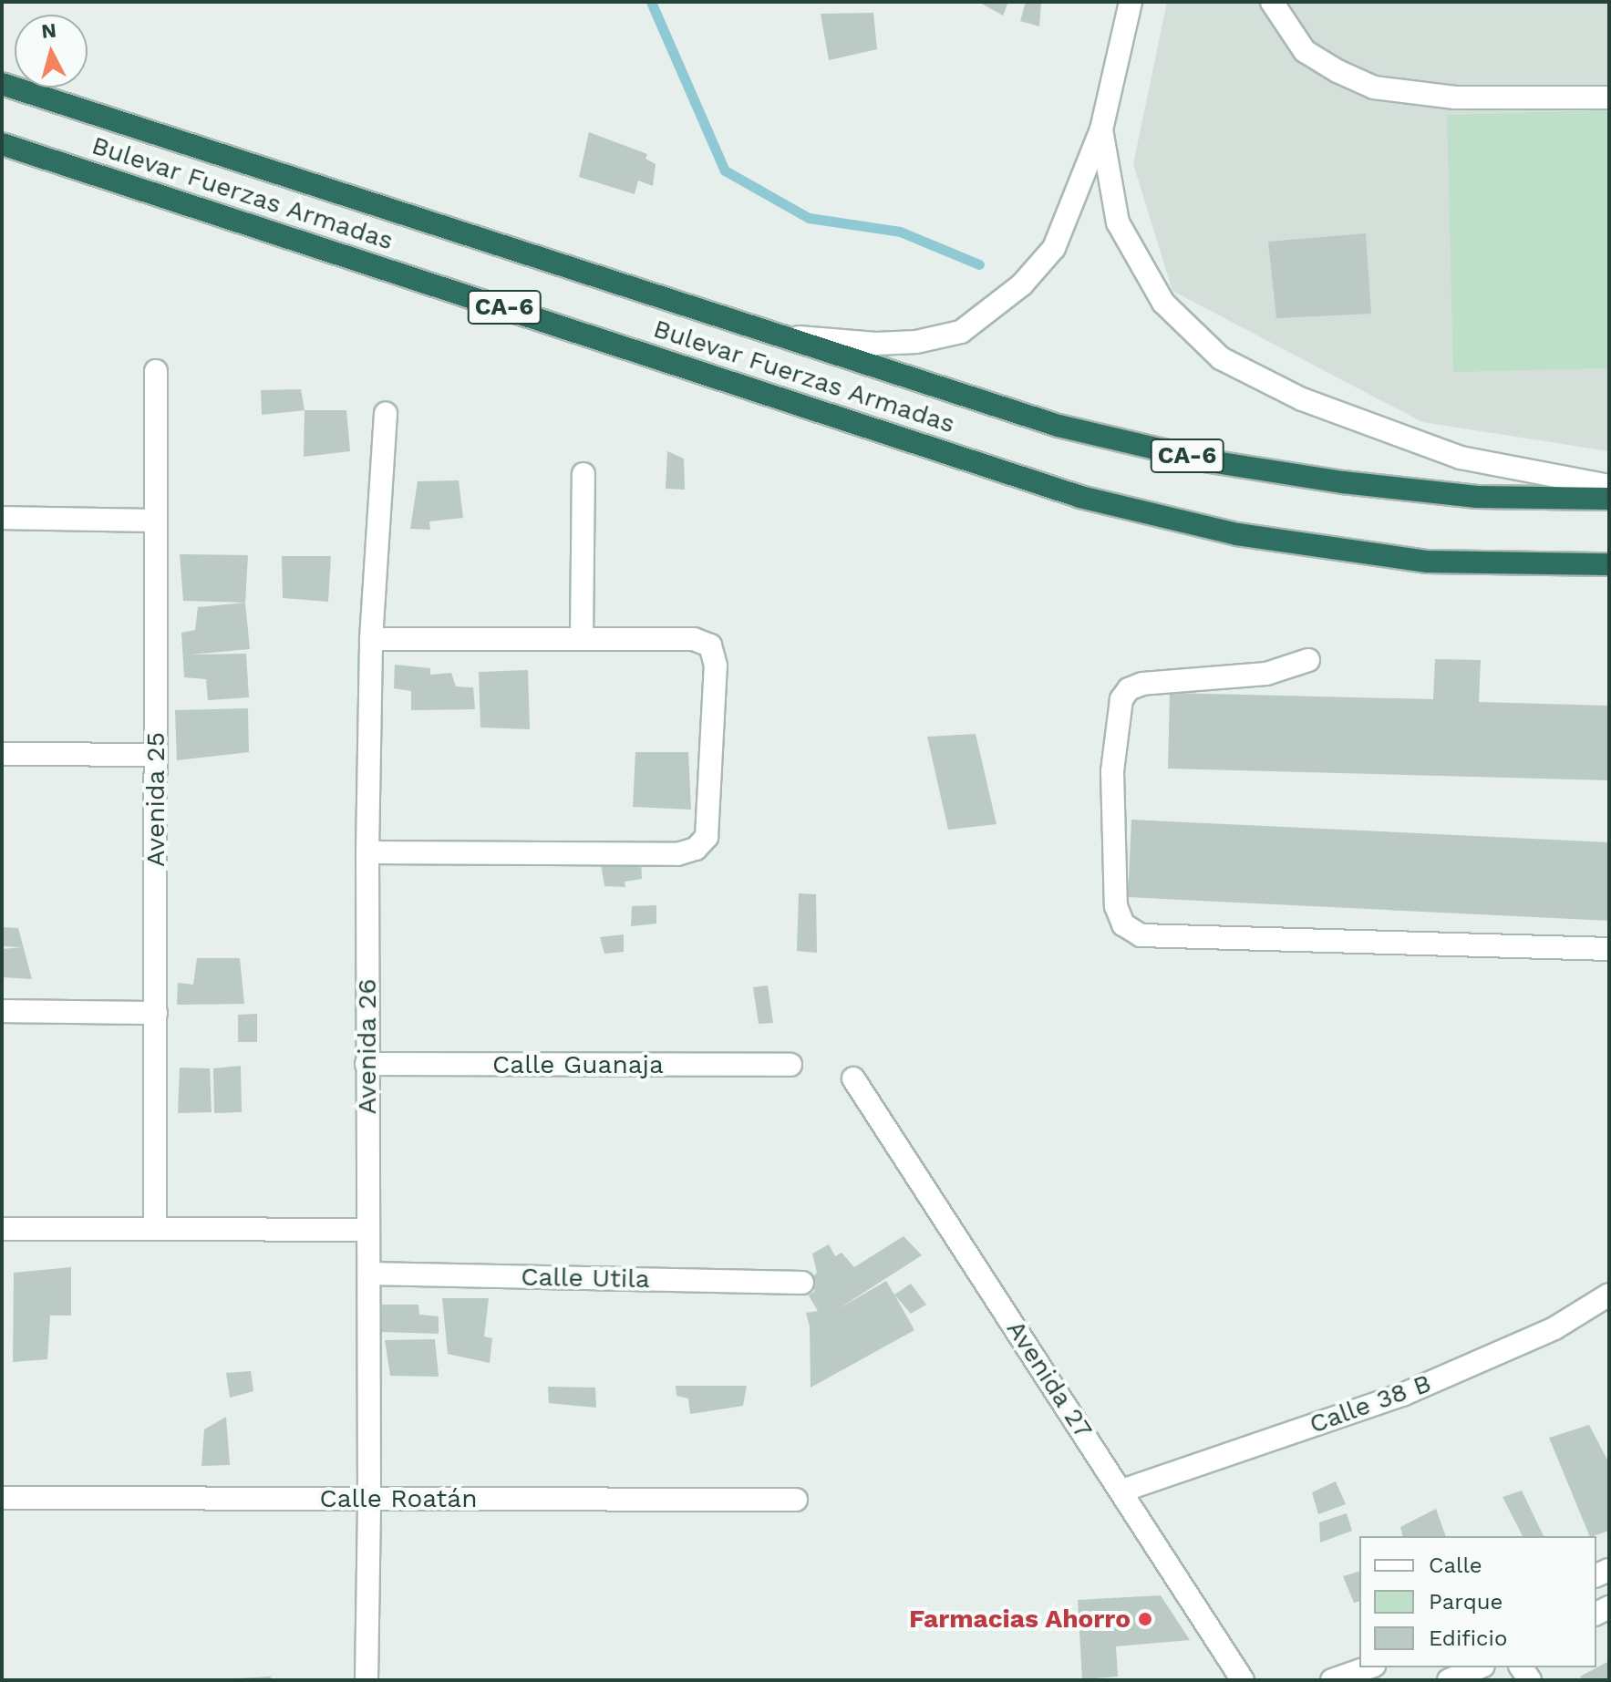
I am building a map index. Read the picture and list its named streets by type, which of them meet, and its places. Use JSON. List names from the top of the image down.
{
  "streets": {
    "highway": ["Bulevar Fuerzas Armadas", "CA-6"],
    "street": [
      "Avenida 25",
      "Avenida 26",
      "Calle Guanaja",
      "Calle Utila",
      "Avenida 27",
      "Calle 38 B",
      "Calle Roatán"
    ]
  },
  "crossings": [
    ["Avenida 26", "Calle Guanaja"],
    ["Avenida 26", "Calle Utila"],
    ["Avenida 26", "Calle Roatán"],
    ["Avenida 27", "Calle 38 B"]
  ],
  "places": ["Farmacias Ahorro"],
  "legend": ["Calle", "Parque", "Edificio"],
  "north": "top"
}
